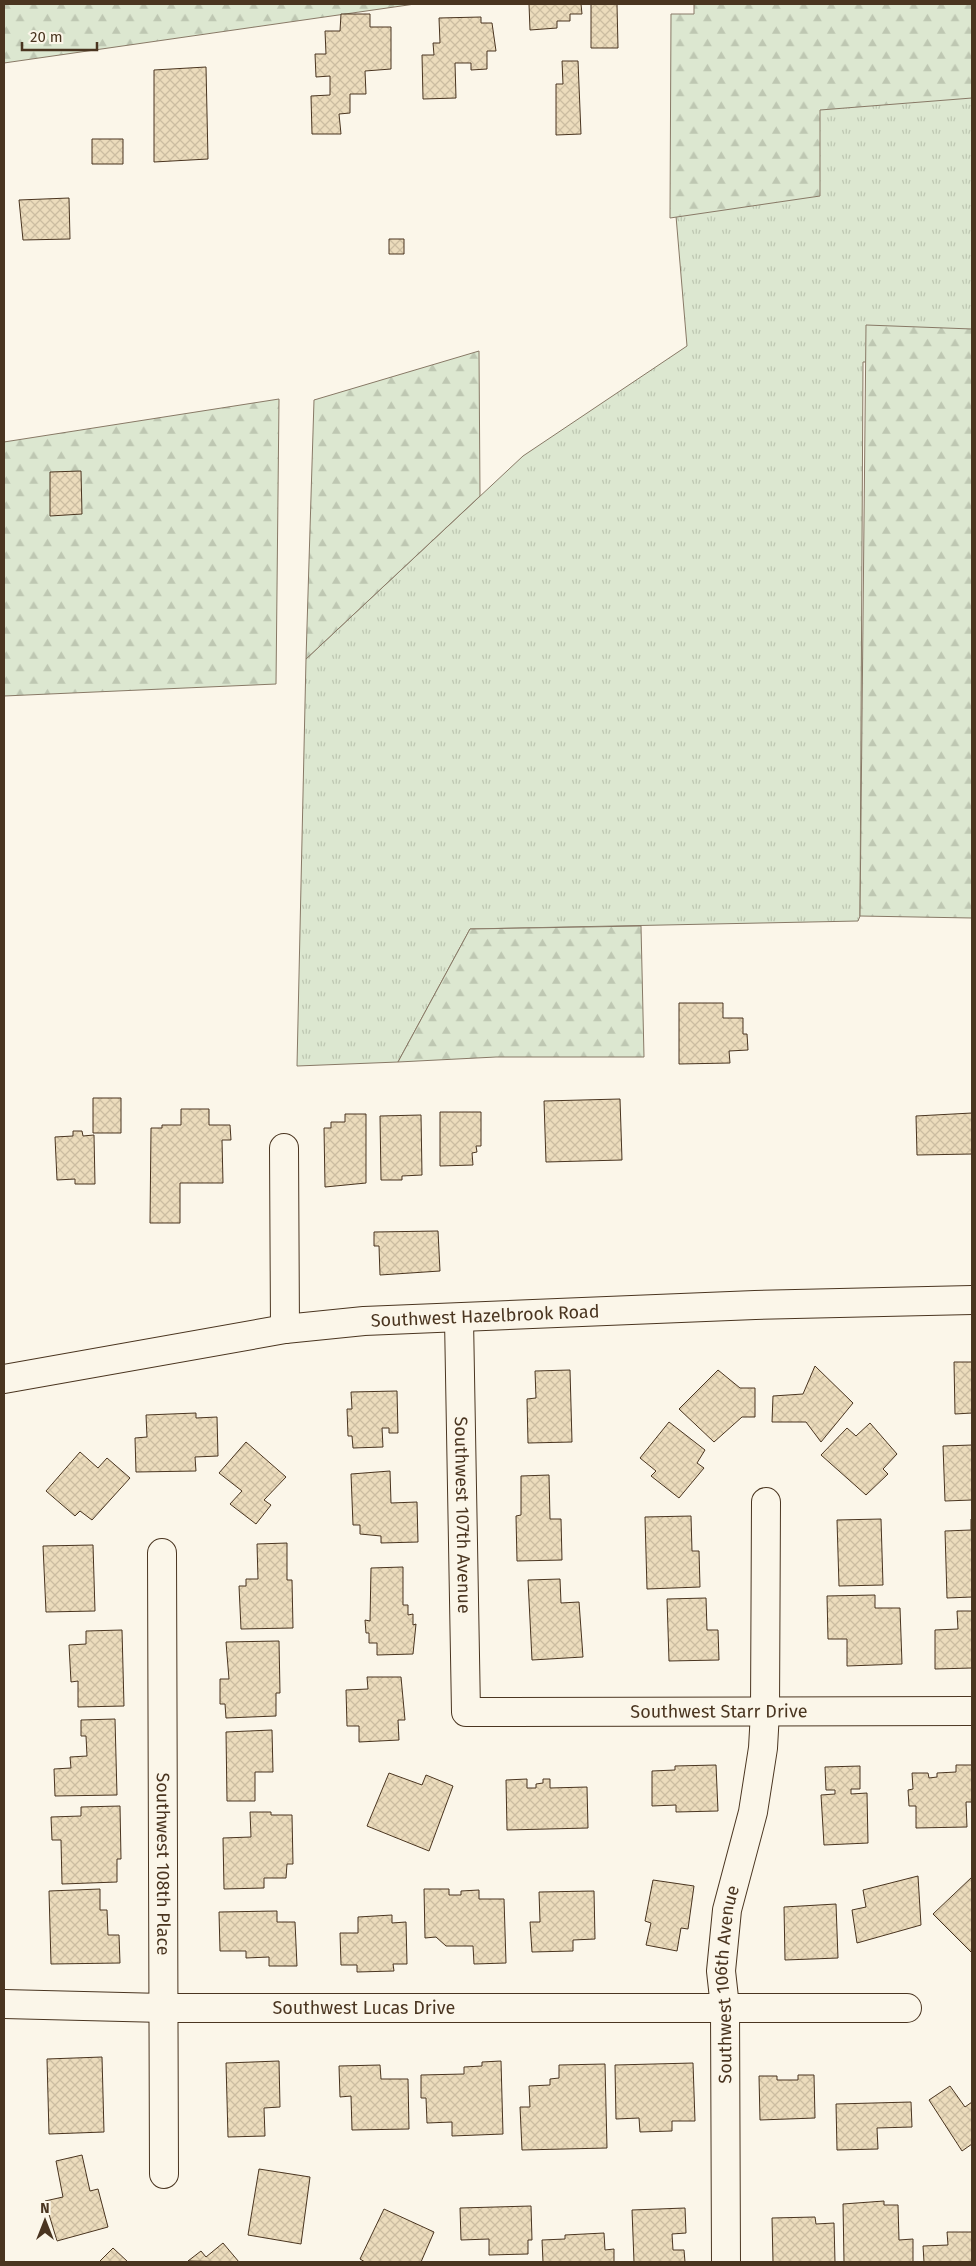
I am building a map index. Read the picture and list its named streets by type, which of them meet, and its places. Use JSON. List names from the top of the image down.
{
  "streets": {
    "street": [
      "Southwest Hazelbrook Road",
      "Southwest 107th Avenue",
      "Southwest Starr Drive",
      "Southwest 108th Place",
      "Southwest 106th Avenue",
      "Southwest Lucas Drive"
    ]
  },
  "crossings": [
    ["Southwest Hazelbrook Road", "Southwest 107th Avenue"],
    ["Southwest 107th Avenue", "Southwest Starr Drive"],
    ["Southwest Starr Drive", "Southwest 106th Avenue"],
    ["Southwest 108th Place", "Southwest Lucas Drive"],
    ["Southwest 106th Avenue", "Southwest Lucas Drive"]
  ],
  "scale_bar": "20 m",
  "north": "top"
}
